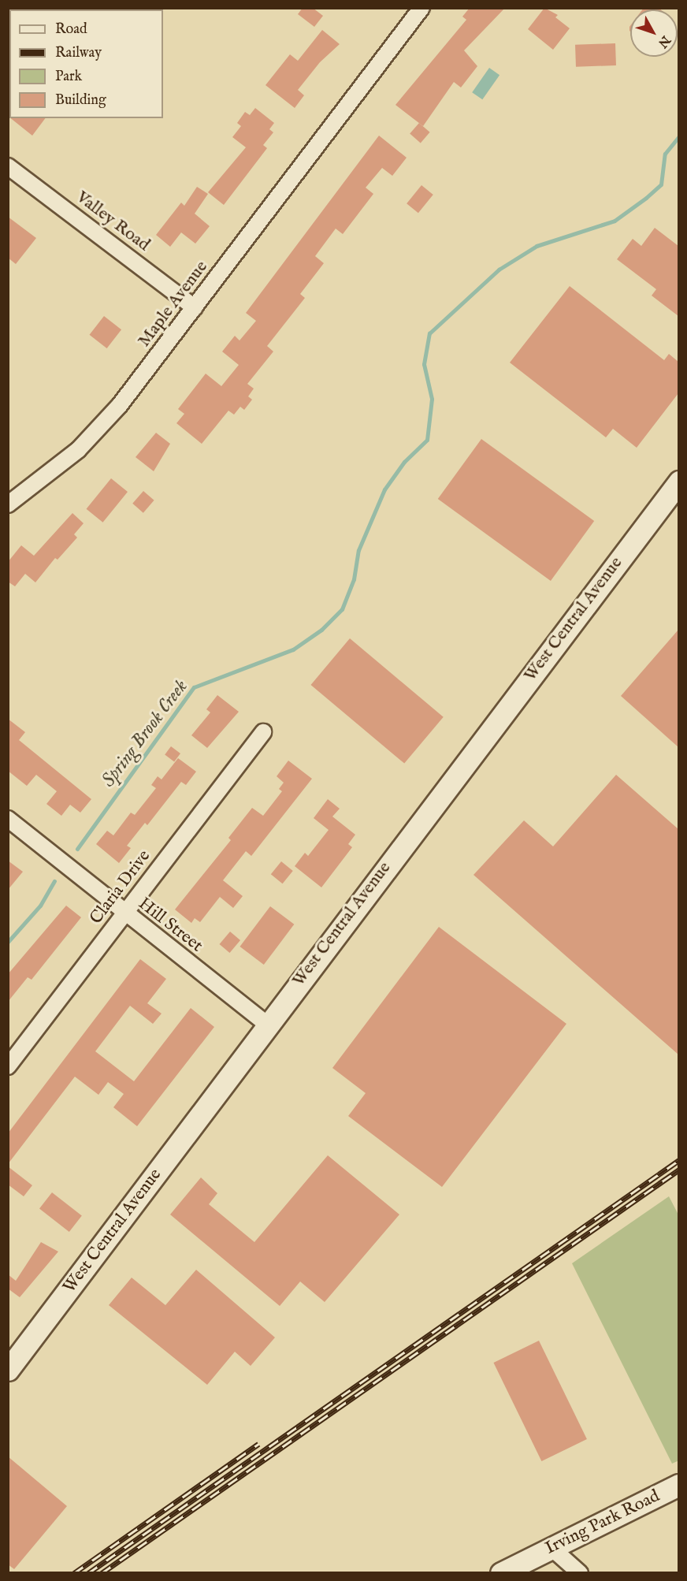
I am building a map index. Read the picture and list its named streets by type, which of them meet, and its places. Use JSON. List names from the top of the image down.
{
  "streets": {
    "street": [
      "Valley Road",
      "Maple Avenue",
      "West Central Avenue",
      "Claria Drive",
      "Hill Street",
      "Irving Park Road"
    ]
  },
  "crossings": [
    ["Valley Road", "Maple Avenue"],
    ["West Central Avenue", "Hill Street"],
    ["Claria Drive", "Hill Street"]
  ],
  "water": ["Spring Brook Creek"],
  "legend": [
    "Road",
    "Railway",
    "Park",
    "Building"
  ],
  "north": "bottom right"
}
